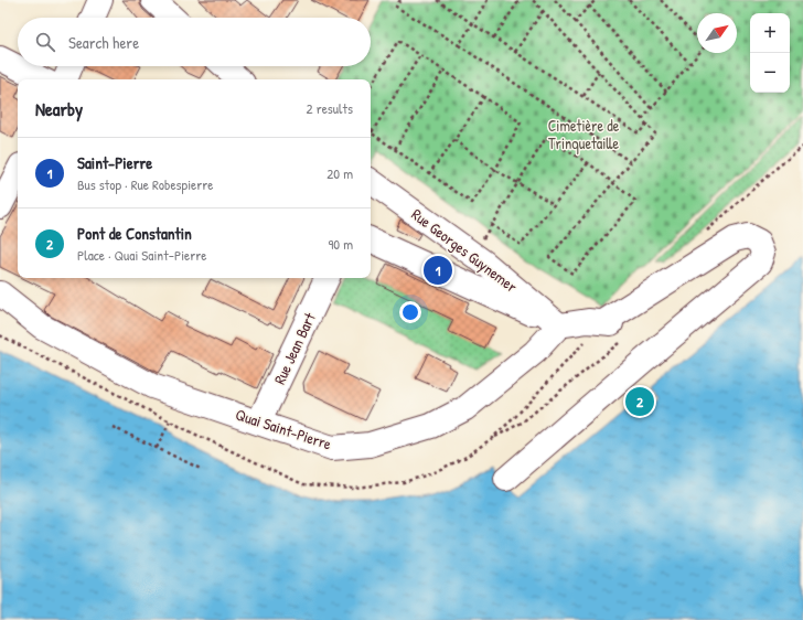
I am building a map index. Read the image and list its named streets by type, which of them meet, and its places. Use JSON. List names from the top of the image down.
{
  "streets": {
    "street": ["Rue Georges Guynemer", "Rue Jean Bart", "Quai Saint-Pierre"]
  },
  "crossings": [
    ["Rue Georges Guynemer", "Quai Saint-Pierre"],
    ["Rue Jean Bart", "Quai Saint-Pierre"]
  ],
  "parks": ["Cimetière de Trinquetaille"],
  "north": "top right",
  "page": {
    "map_buttons": ["+", "−"],
    "search": "Search here",
    "heading": ["Nearby", "2 results"],
    "list": [
      {
        "mark": "1",
        "name": "Saint-Pierre",
        "note": "Bus stop · Rue Robespierre",
        "value": "20 m"
      },
      {
        "mark": "2",
        "name": "Pont de Constantin",
        "note": "Place · Quai Saint-Pierre",
        "value": "90 m"
      }
    ],
    "pins": ["1", "2"]
  }
}
